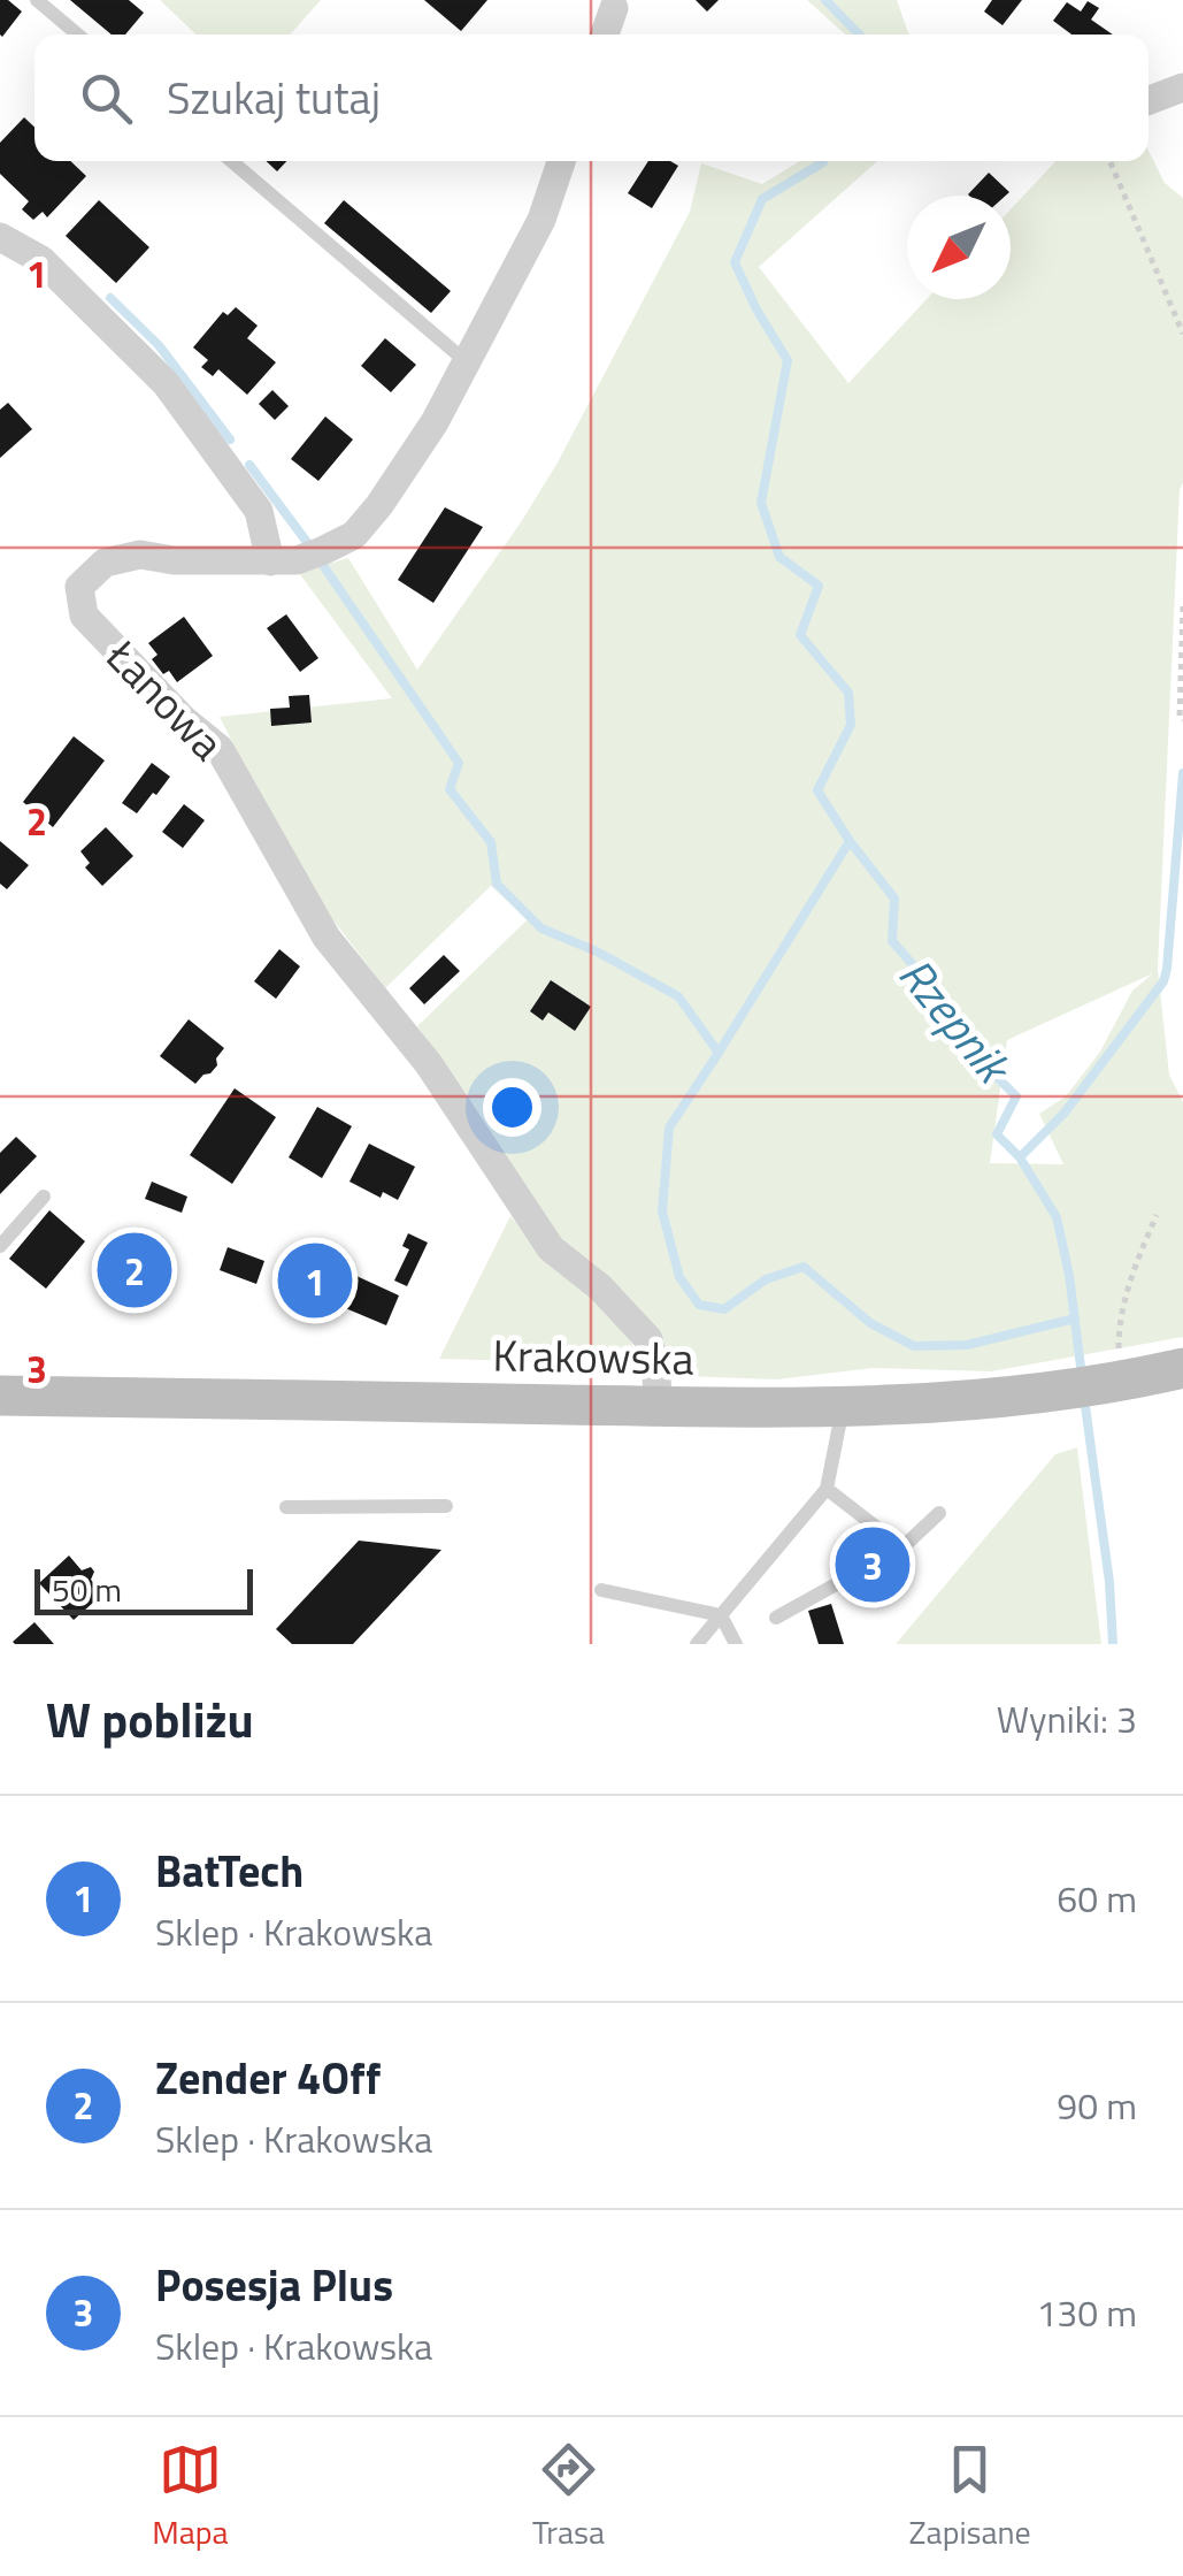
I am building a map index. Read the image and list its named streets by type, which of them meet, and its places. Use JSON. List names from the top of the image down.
{
  "streets": {
    "main road": ["Krakowska"],
    "street": ["Łanowa"]
  },
  "crossings": [
    ["Łanowa", "Krakowska"]
  ],
  "water": ["Rzepnik"],
  "scale_bar": "50 m",
  "north": "bottom left",
  "page": {
    "search": "Szukaj tutaj",
    "pins": ["2", "1", "3"],
    "scale": "50 m",
    "heading": ["W pobliżu", "Wyniki: 3"],
    "list": [
      {
        "mark": "1",
        "name": "BatTech",
        "note": "Sklep · Krakowska",
        "value": "60 m"
      },
      {
        "mark": "2",
        "name": "Zender 4Off",
        "note": "Sklep · Krakowska",
        "value": "90 m"
      },
      {
        "mark": "3",
        "name": "Posesja Plus",
        "note": "Sklep · Krakowska",
        "value": "130 m"
      }
    ],
    "nav": ["Mapa", "Trasa", "Zapisane"]
  },
  "grid": {
    "rows": ["1", "2", "3"]
  }
}
